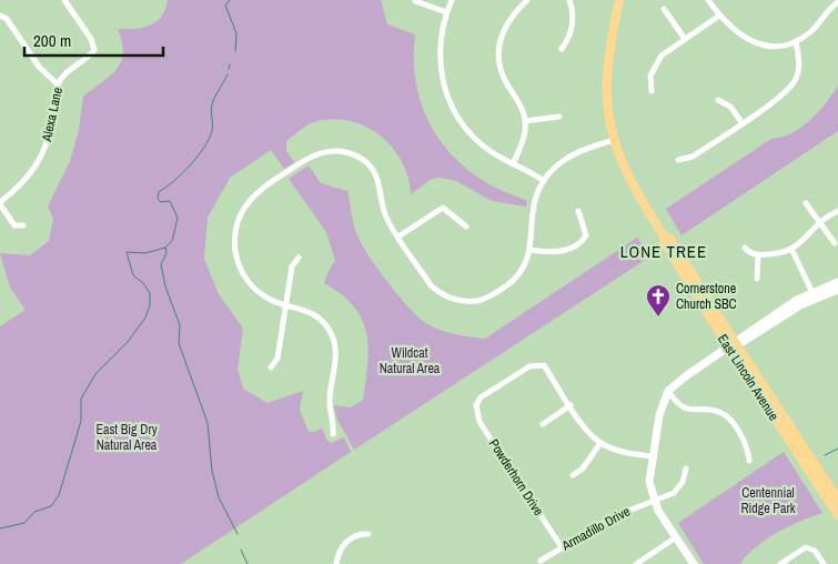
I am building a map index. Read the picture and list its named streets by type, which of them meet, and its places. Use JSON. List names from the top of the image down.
{
  "streets": {
    "main road": ["East Lincoln Avenue"],
    "street": ["Alexa Lane", "Powderhorn Drive", "Armadillo Drive"]
  },
  "crossings": [
    ["Powderhorn Drive", "Armadillo Drive"]
  ],
  "districts": ["LONE TREE"],
  "parks": ["Wildcat Natural Area", "East Big Dry Natural Area", "Centennial Ridge Park"],
  "places": {
    "church": ["Cornerstone Church SBC"]
  },
  "scale_bar": "200 m"
}
